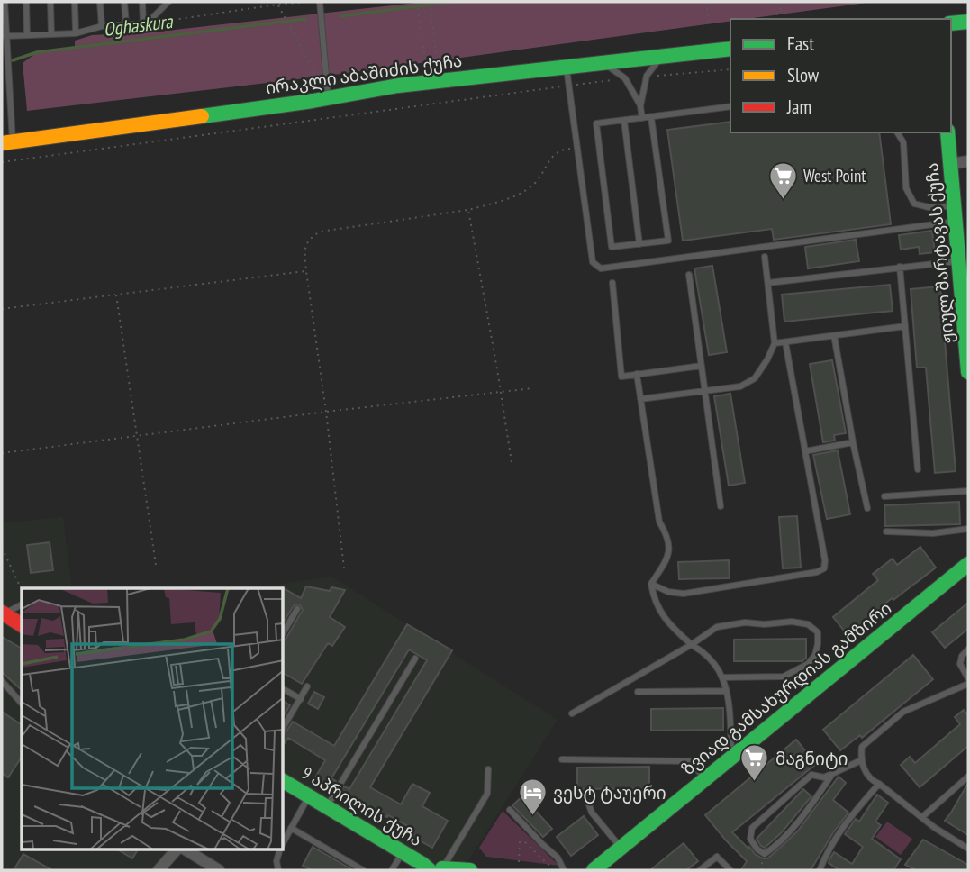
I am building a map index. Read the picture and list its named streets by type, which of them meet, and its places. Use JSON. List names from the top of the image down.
{
  "streets": {
    "main road": [
      "ირაკლი აბაშიძის ქუჩა",
      "ჟიულ შარტავას ქუჩა",
      "ზვიად გამსახურდიას გამზირი",
      "9 აპრილის ქუჩა"
    ]
  },
  "water": ["Oghaskura"],
  "places": {
    "supermarket": ["West Point", "მაგნიტი"],
    "hotel": ["ვესტ ტაუერი"]
  },
  "legend": ["Fast", "Slow", "Jam"]
}
